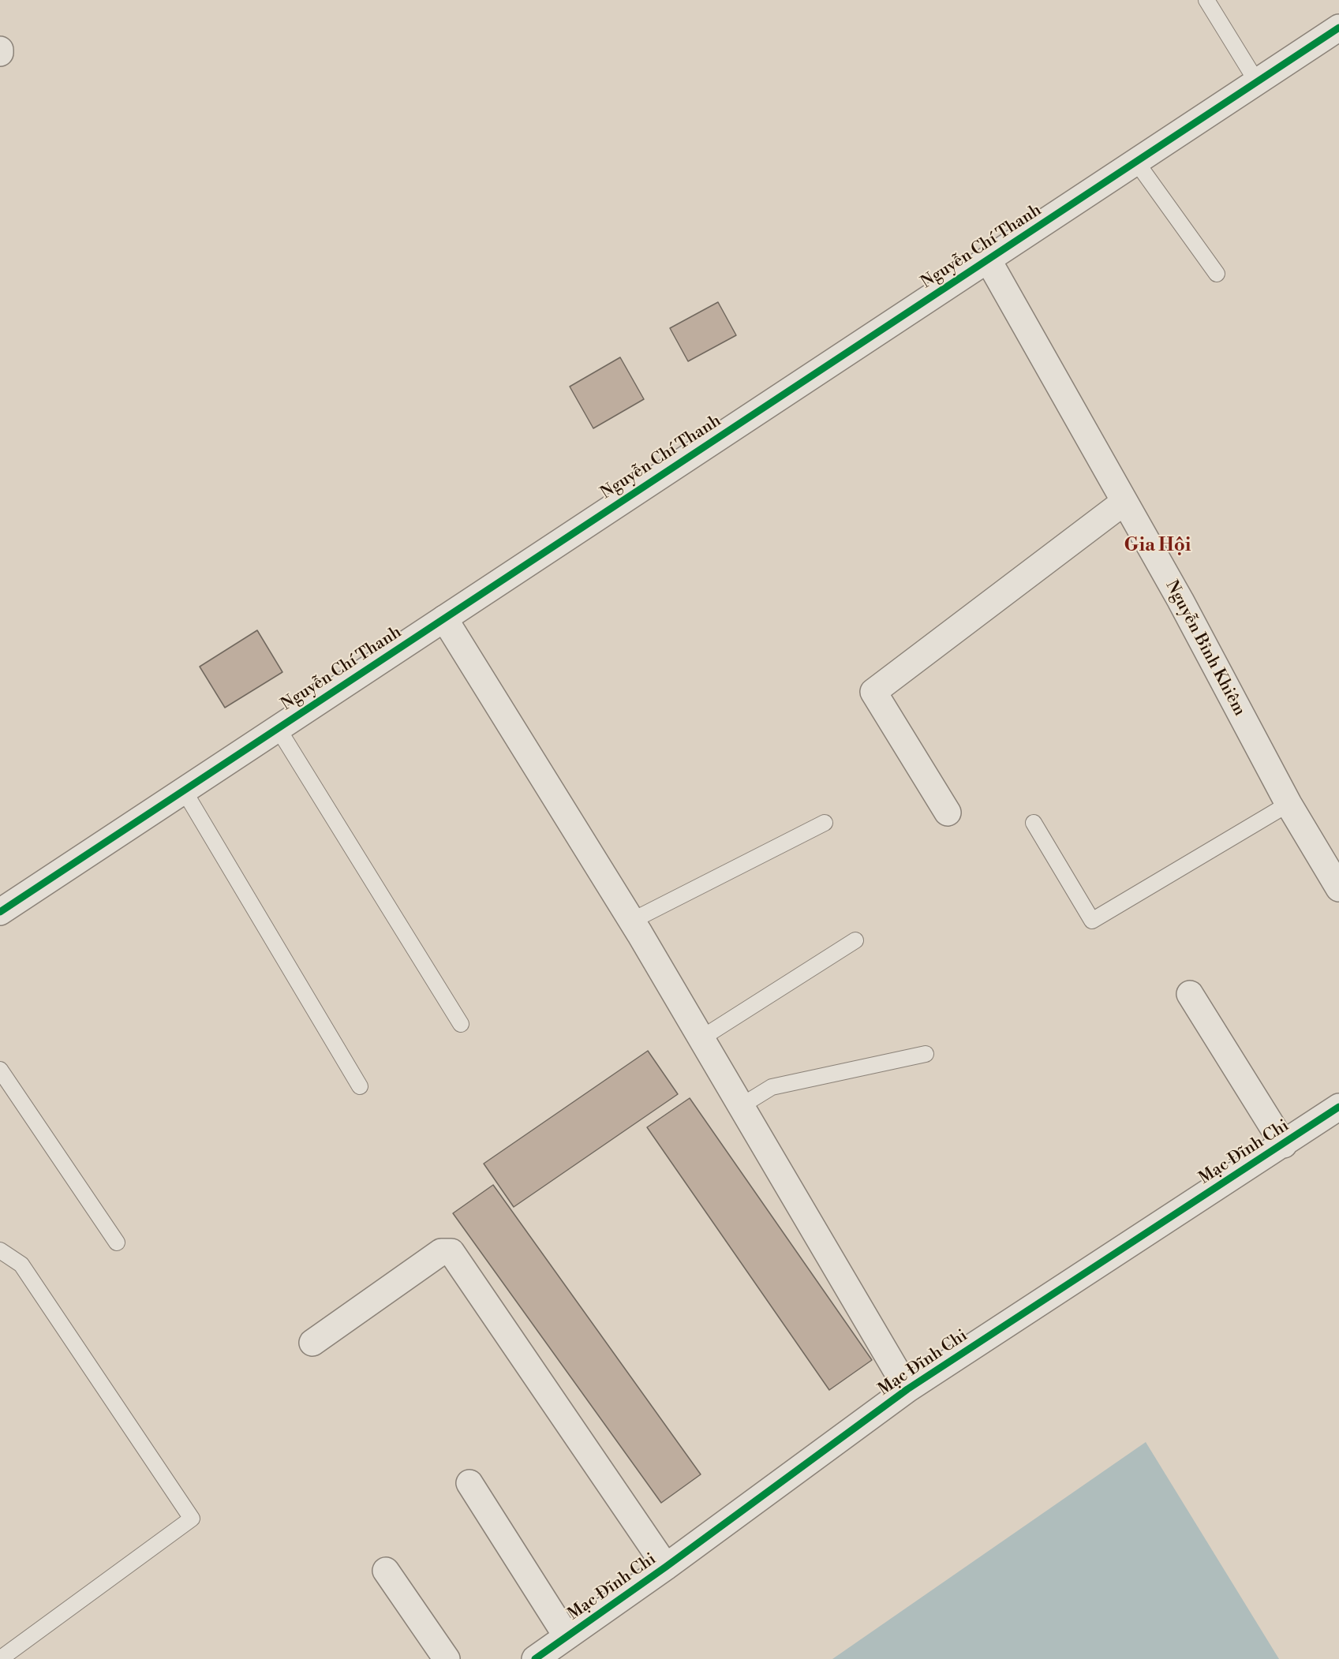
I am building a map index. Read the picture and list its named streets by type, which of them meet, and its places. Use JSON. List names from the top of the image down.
{
  "streets": {
    "street": ["Nguyễn Chí Thanh", "Nguyễn Bỉnh Khiêm", "Mạc Đĩnh Chi"]
  },
  "crossings": [
    ["Nguyễn Chí Thanh", "Nguyễn Bỉnh Khiêm"]
  ],
  "districts": ["Gia Hội"]
}
